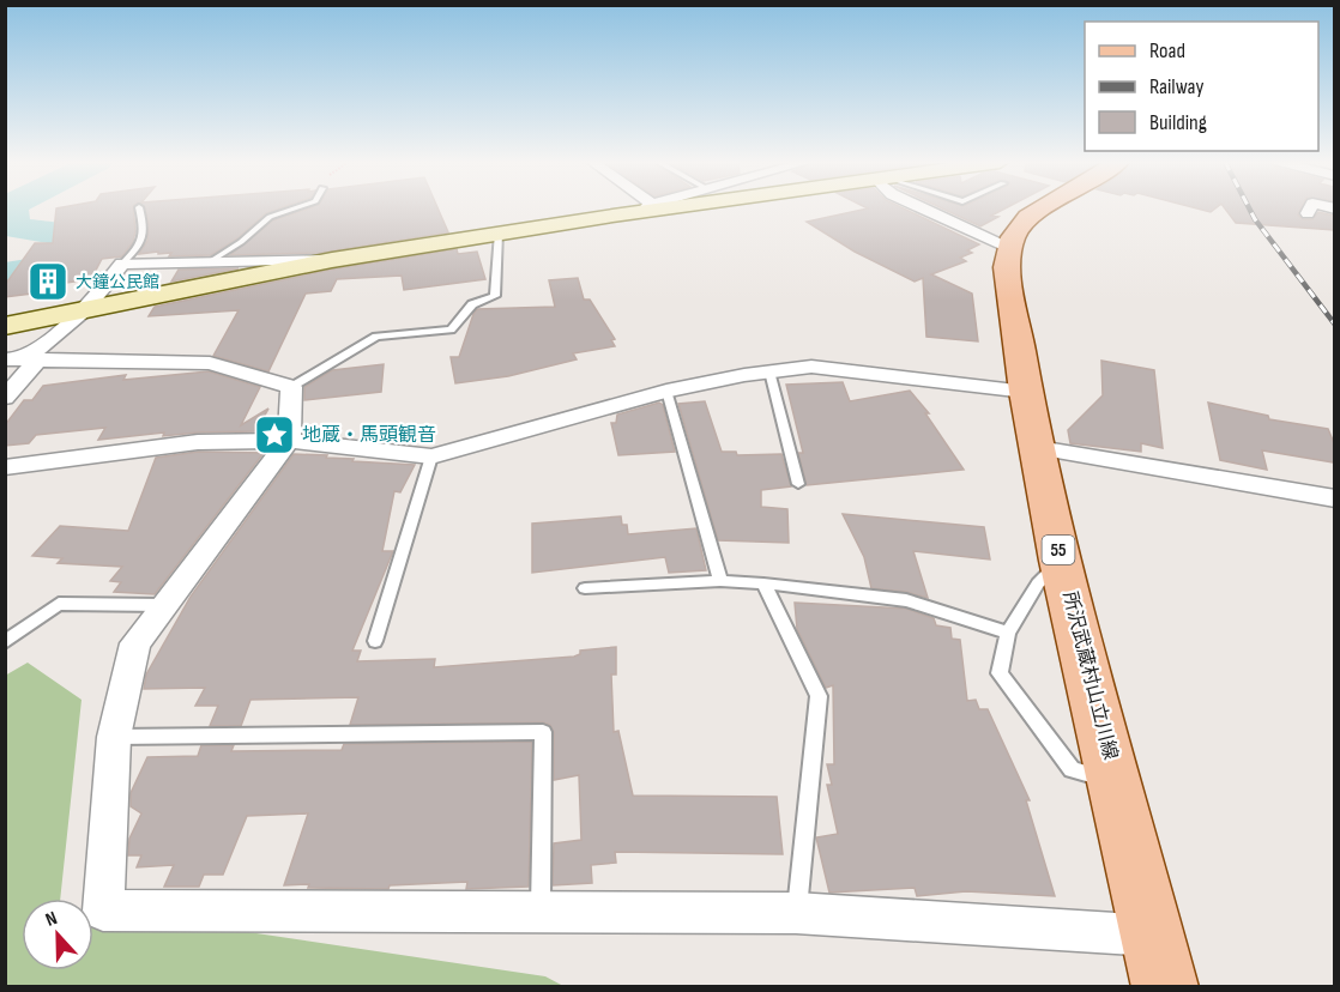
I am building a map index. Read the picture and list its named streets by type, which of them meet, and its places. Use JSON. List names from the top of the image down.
{
  "streets": {
    "main road": ["55", "所沢武蔵村山立川線"]
  },
  "places": {
    "building": ["大鐘公民館"],
    "place": ["地蔵・馬頭観音"]
  },
  "legend": ["Road", "Railway", "Building"],
  "north": "top"
}
